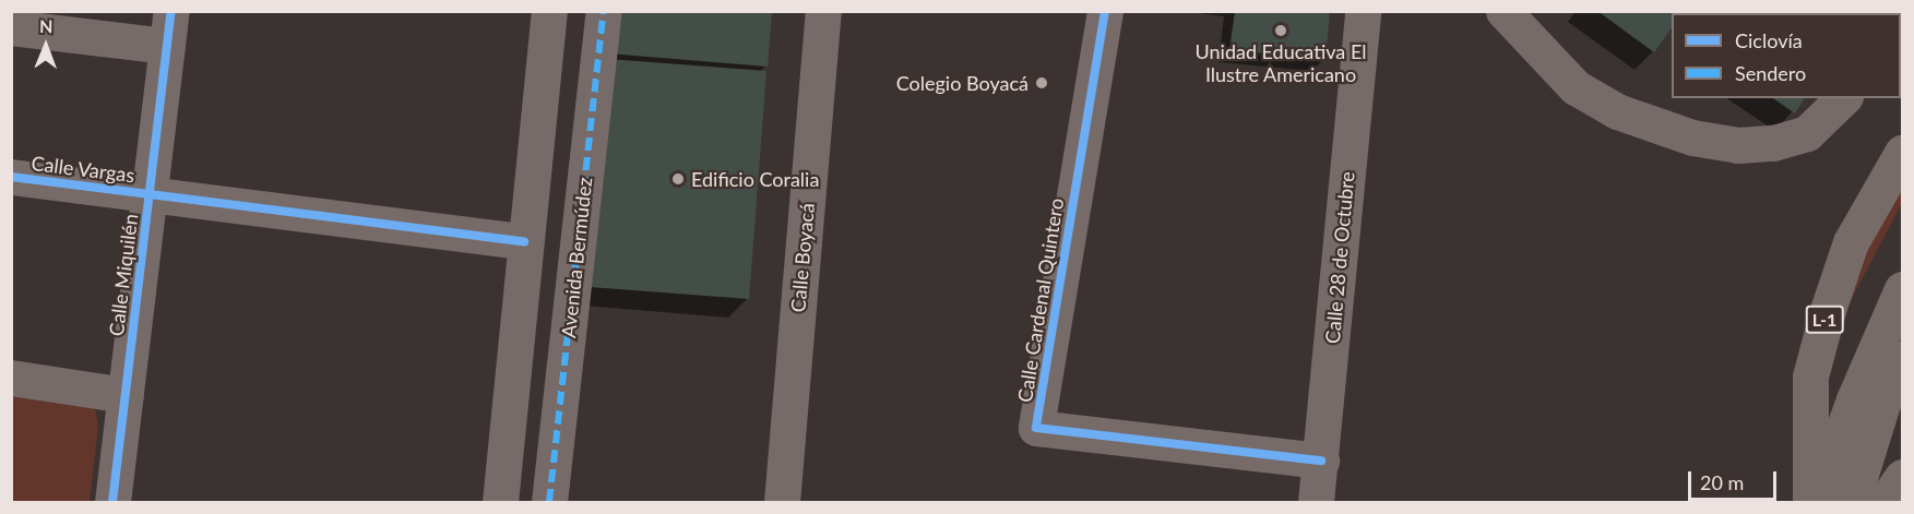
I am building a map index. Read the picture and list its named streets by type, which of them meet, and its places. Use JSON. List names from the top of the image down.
{
  "streets": {
    "main road": ["L-1"],
    "street": [
      "Calle Vargas",
      "Avenida Bermúdez",
      "Calle Boyacá",
      "Calle 28 de Octubre",
      "Calle Miquilén",
      "Calle Cardenal Quintero"
    ]
  },
  "crossings": [
    ["Calle Vargas", "Calle Miquilén"],
    ["Calle 28 de Octubre", "Calle Cardenal Quintero"]
  ],
  "places": ["Unidad Educativa El Ilustre Americano", "Colegio Boyacá", "Edificio Coralia"],
  "legend": ["Ciclovía", "Sendero"],
  "scale_bar": "20 m",
  "north": "top"
}
